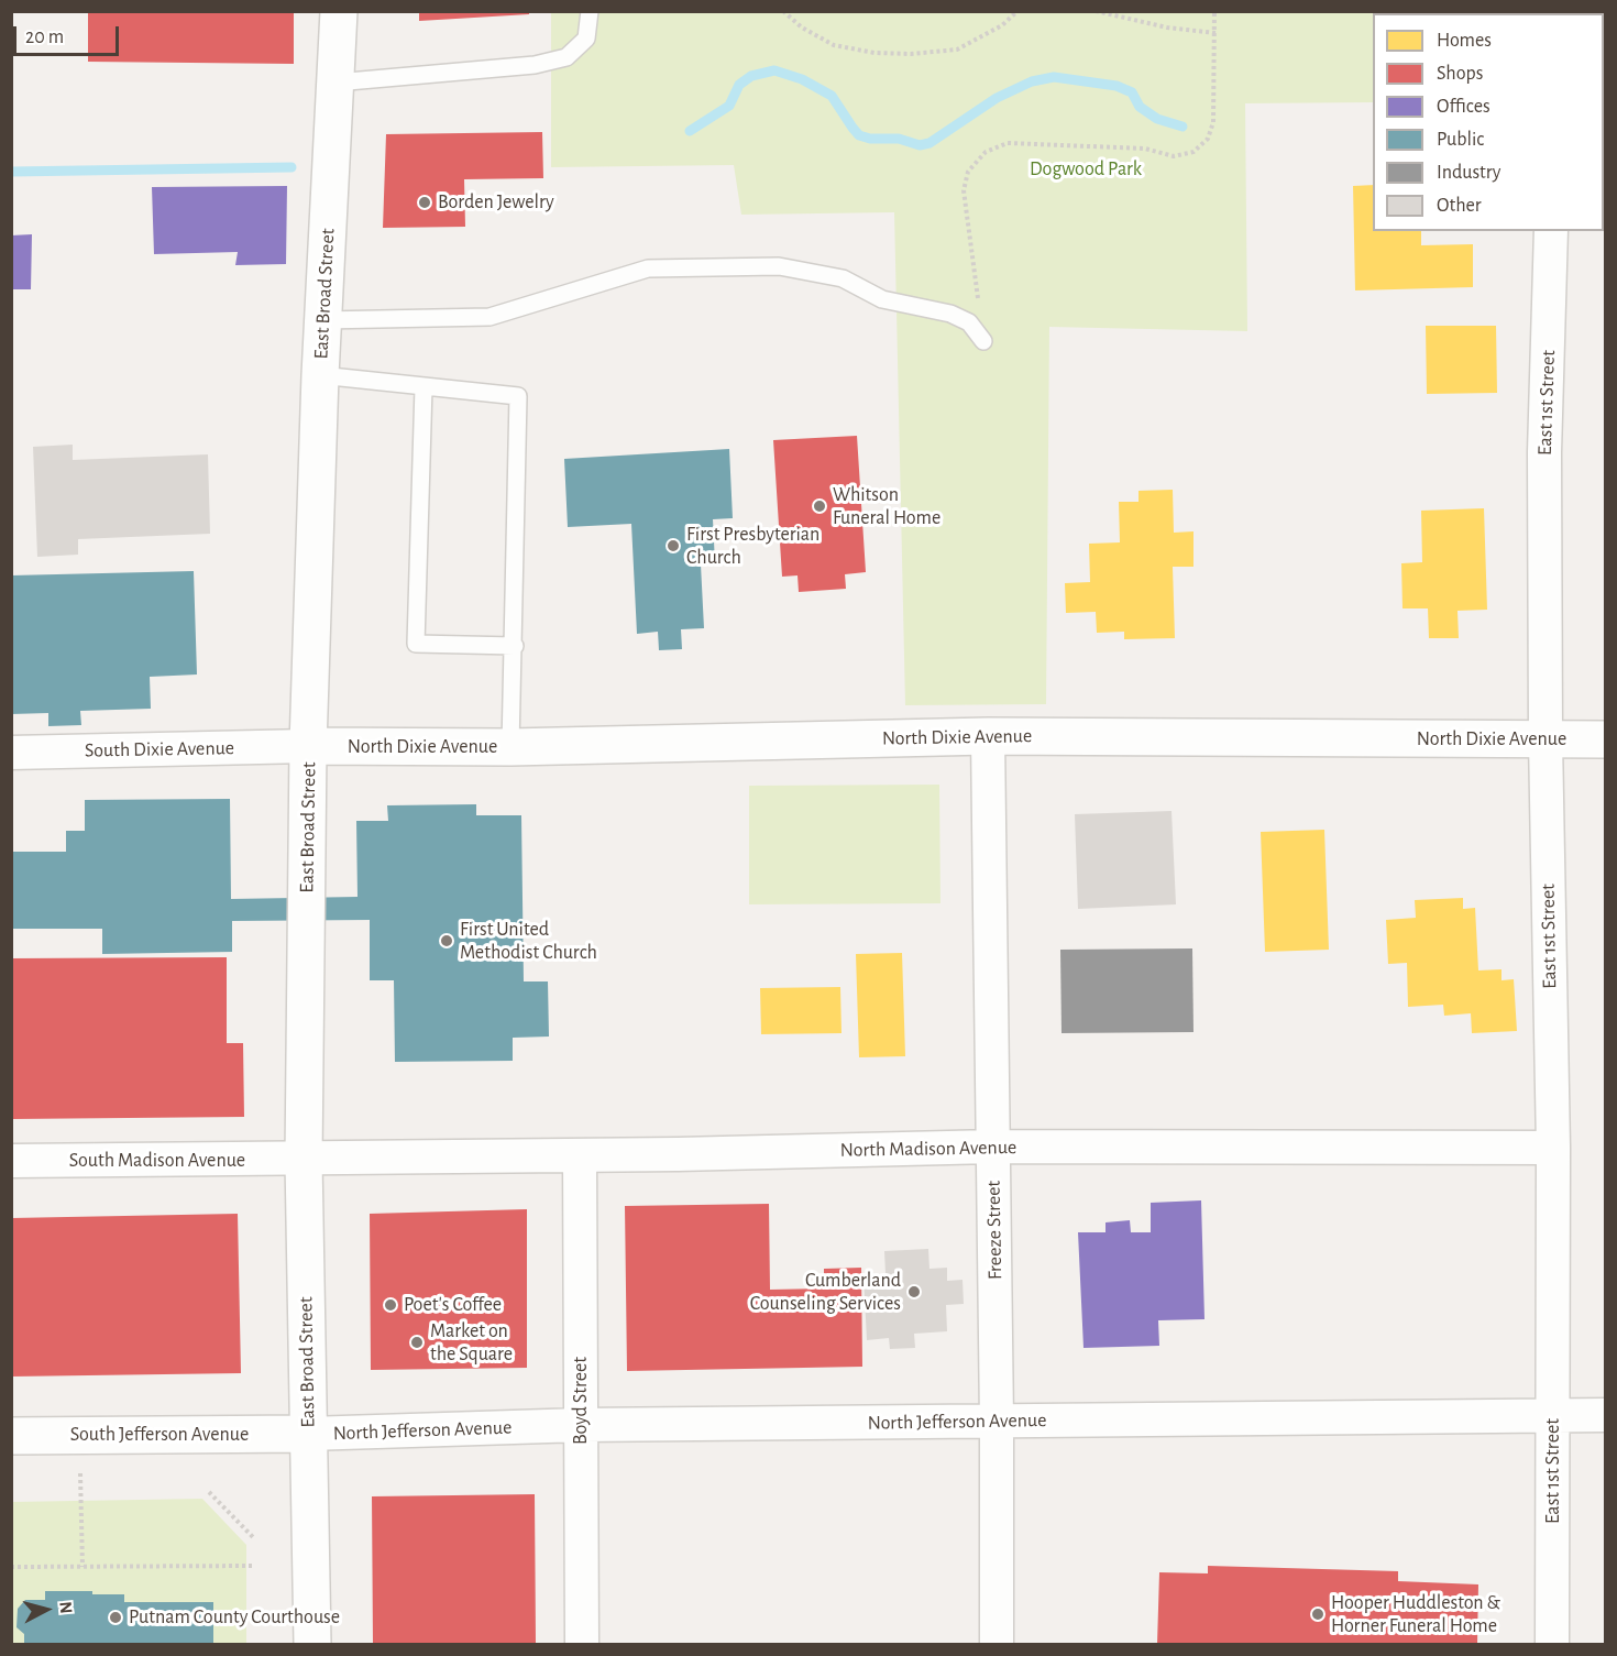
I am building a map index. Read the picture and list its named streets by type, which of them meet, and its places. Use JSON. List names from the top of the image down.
{
  "streets": {
    "street": [
      "East Broad Street",
      "East 1st Street",
      "North Dixie Avenue",
      "South Dixie Avenue",
      "North Madison Avenue",
      "South Madison Avenue",
      "Freeze Street",
      "Boyd Street",
      "North Jefferson Avenue",
      "South Jefferson Avenue"
    ]
  },
  "crossings": [
    ["East Broad Street", "North Dixie Avenue"],
    ["East Broad Street", "South Dixie Avenue"],
    ["East Broad Street", "North Madison Avenue"],
    ["East Broad Street", "South Madison Avenue"],
    ["East Broad Street", "North Jefferson Avenue"],
    ["East Broad Street", "South Jefferson Avenue"],
    ["East 1st Street", "North Dixie Avenue"],
    ["East 1st Street", "North Madison Avenue"],
    ["East 1st Street", "North Jefferson Avenue"],
    ["North Dixie Avenue", "South Dixie Avenue"],
    ["North Dixie Avenue", "Freeze Street"],
    ["North Madison Avenue", "South Madison Avenue"],
    ["North Madison Avenue", "Freeze Street"],
    ["North Madison Avenue", "Boyd Street"],
    ["Freeze Street", "North Jefferson Avenue"],
    ["Boyd Street", "North Jefferson Avenue"],
    ["North Jefferson Avenue", "South Jefferson Avenue"]
  ],
  "parks": ["Dogwood Park"],
  "places": [
    "Borden Jewelry",
    "Whitson Funeral Home",
    "First Presbyterian Church",
    "First United Methodist Church",
    "Cumberland Counseling Services",
    "Poet's Coffee",
    "Market on the Square",
    "Hooper Huddleston & Horner Funeral Home",
    "Putnam County Courthouse"
  ],
  "legend": [
    "Homes",
    "Shops",
    "Offices",
    "Public",
    "Industry",
    "Other"
  ],
  "scale_bar": "20 m",
  "north": "right"
}
